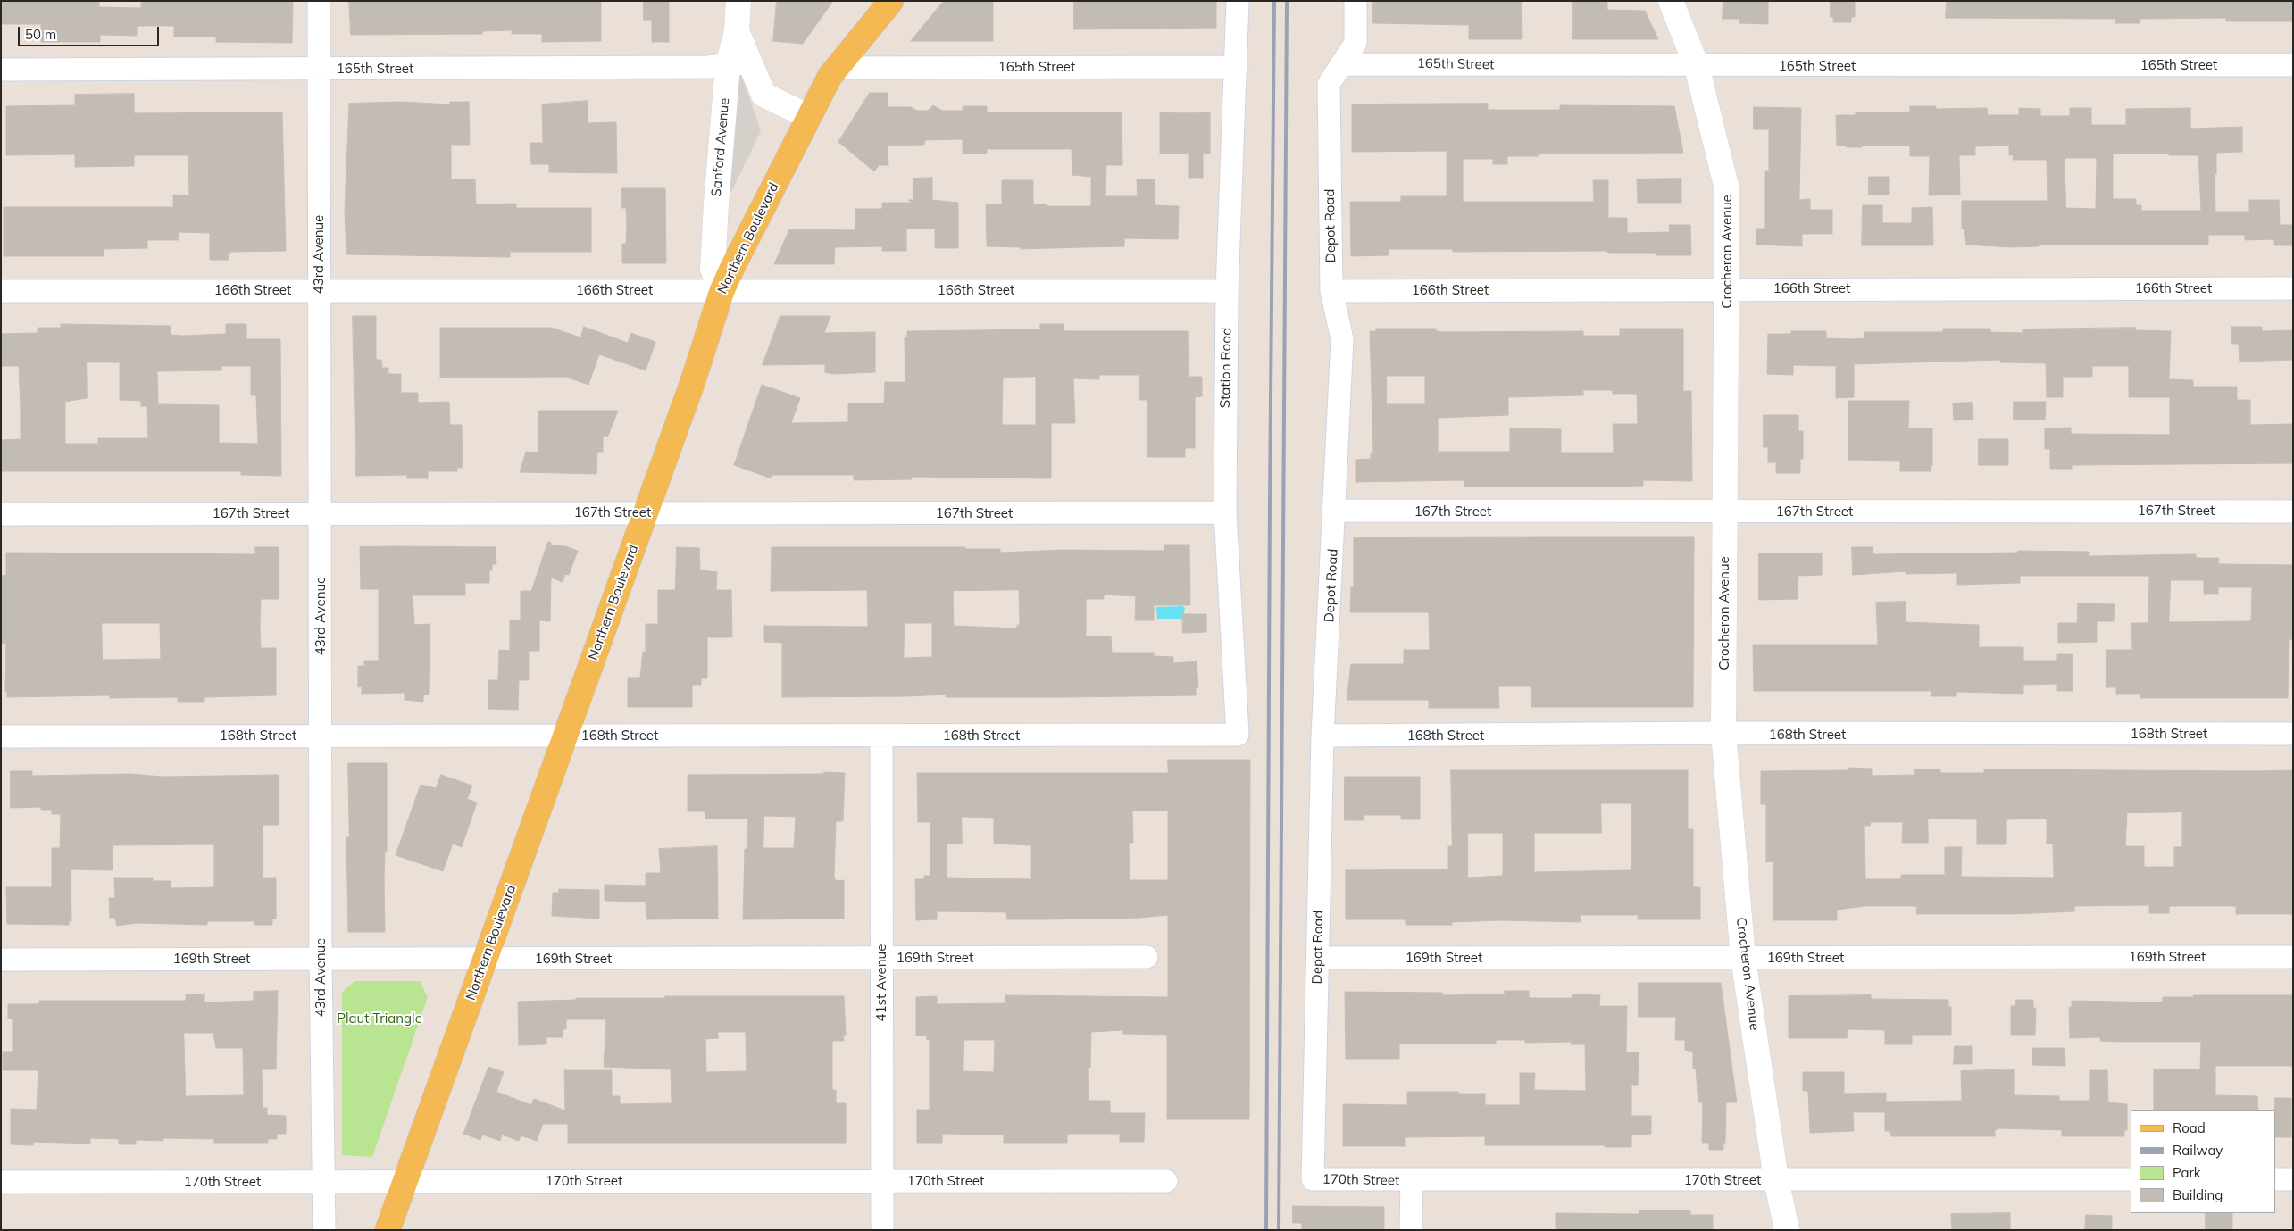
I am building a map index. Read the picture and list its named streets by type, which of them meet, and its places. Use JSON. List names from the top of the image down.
{
  "streets": {
    "main road": ["Northern Boulevard"],
    "street": [
      "165th Street",
      "Sanford Avenue",
      "Depot Road",
      "Crocheron Avenue",
      "43rd Avenue",
      "166th Street",
      "Station Road",
      "167th Street",
      "168th Street",
      "169th Street",
      "41st Avenue",
      "170th Street"
    ]
  },
  "crossings": [
    ["165th Street", "Sanford Avenue"],
    ["165th Street", "Depot Road"],
    ["165th Street", "Northern Boulevard"],
    ["165th Street", "Crocheron Avenue"],
    ["165th Street", "43rd Avenue"],
    ["165th Street", "Station Road"],
    ["Sanford Avenue", "Northern Boulevard"],
    ["Sanford Avenue", "166th Street"],
    ["Depot Road", "166th Street"],
    ["Depot Road", "167th Street"],
    ["Depot Road", "168th Street"],
    ["Depot Road", "169th Street"],
    ["Depot Road", "170th Street"],
    ["Northern Boulevard", "166th Street"],
    ["Northern Boulevard", "167th Street"],
    ["Northern Boulevard", "168th Street"],
    ["Northern Boulevard", "169th Street"],
    ["Northern Boulevard", "170th Street"],
    ["Crocheron Avenue", "166th Street"],
    ["Crocheron Avenue", "167th Street"],
    ["Crocheron Avenue", "168th Street"],
    ["Crocheron Avenue", "169th Street"],
    ["Crocheron Avenue", "170th Street"],
    ["43rd Avenue", "166th Street"],
    ["43rd Avenue", "167th Street"],
    ["43rd Avenue", "168th Street"],
    ["43rd Avenue", "169th Street"],
    ["43rd Avenue", "170th Street"],
    ["166th Street", "Station Road"],
    ["Station Road", "167th Street"],
    ["Station Road", "168th Street"],
    ["168th Street", "41st Avenue"],
    ["169th Street", "41st Avenue"],
    ["41st Avenue", "170th Street"]
  ],
  "parks": ["Plaut Triangle"],
  "legend": [
    "Road",
    "Railway",
    "Park",
    "Building"
  ],
  "scale_bar": "50 m"
}
